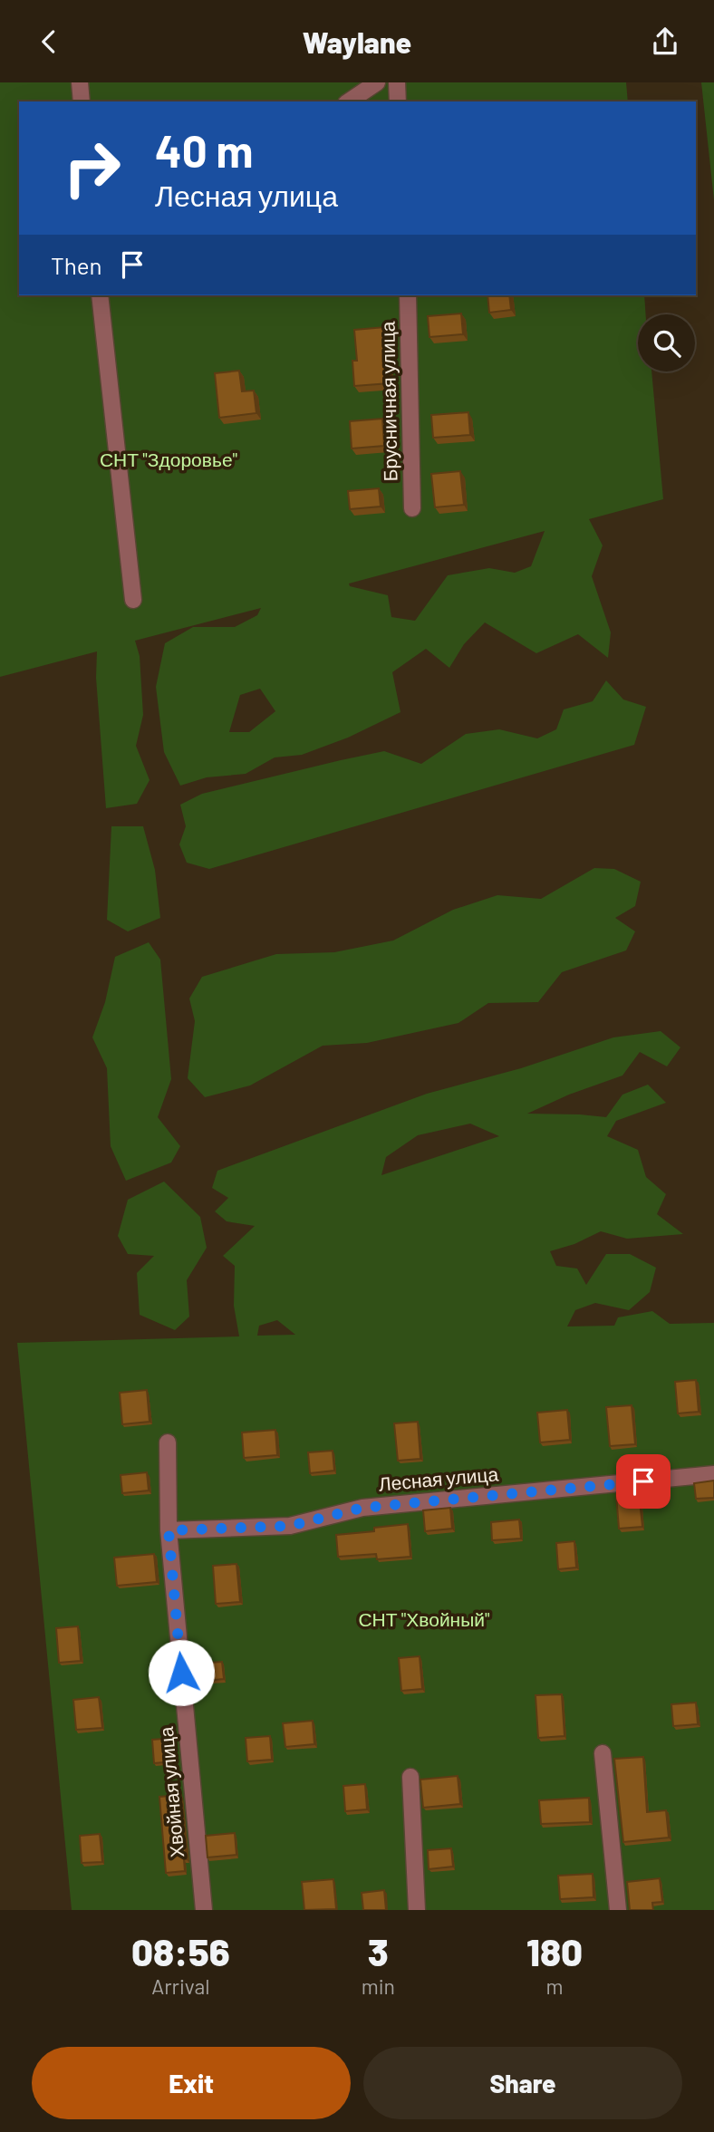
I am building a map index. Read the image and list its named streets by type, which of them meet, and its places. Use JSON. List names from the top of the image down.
{
  "streets": {
    "street": ["Брусничная улица", "Лесная улица", "Хвойная улица"]
  },
  "crossings": [
    ["Лесная улица", "Хвойная улица"]
  ],
  "parks": ["СНТ \"Здоровье\"", "СНТ \"Хвойный\""],
  "page": {
    "header": "Waylane",
    "turn": ["40 m", "Лесная улица"],
    "then": "Then",
    "eta": [
      "08:56",
      "Arrival",
      "3",
      "min",
      "180",
      "m"
    ],
    "buttons": ["Exit", "Share"]
  }
}
